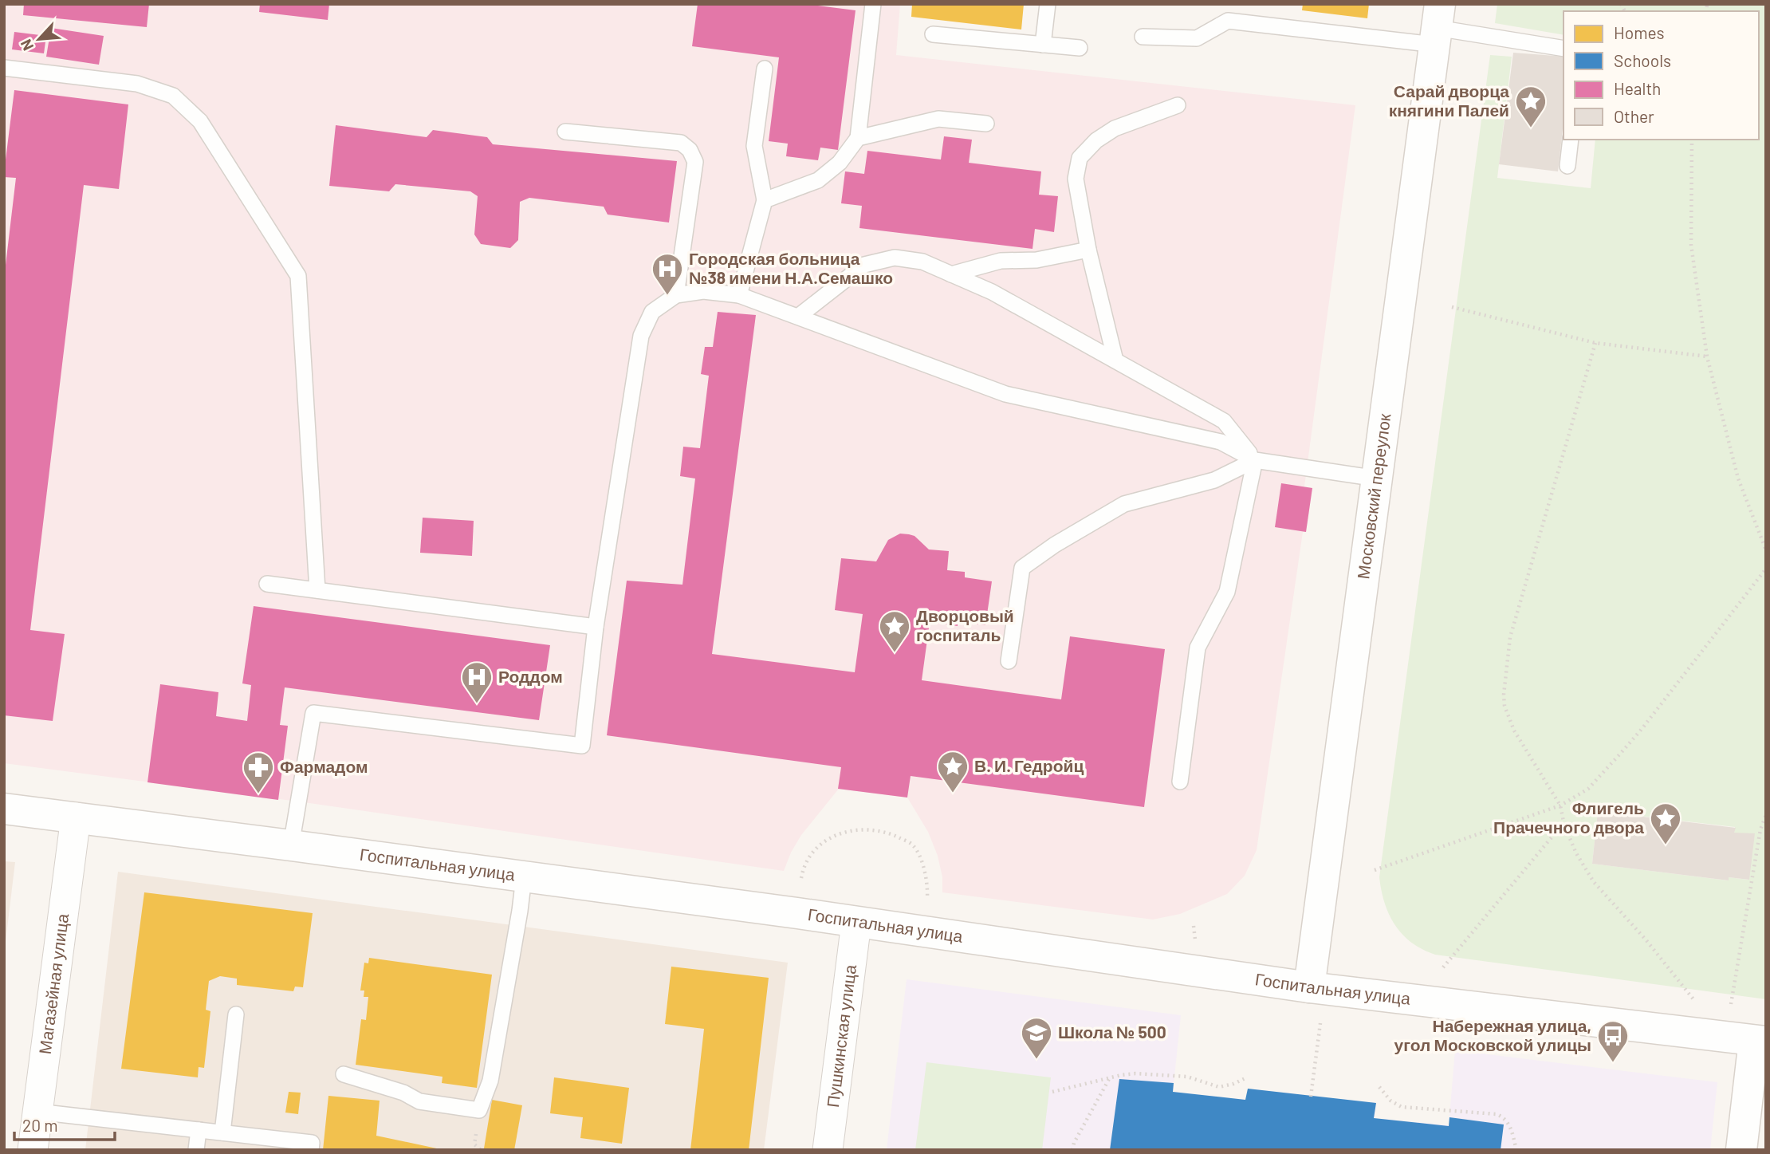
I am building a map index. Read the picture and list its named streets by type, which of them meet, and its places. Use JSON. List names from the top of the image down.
{
  "streets": {
    "main road": ["Московский переулок", "Госпитальная улица"],
    "street": ["Магазейная улица", "Пушкинская улица"]
  },
  "crossings": [
    ["Московский переулок", "Госпитальная улица"],
    ["Госпитальная улица", "Магазейная улица"],
    ["Госпитальная улица", "Пушкинская улица"]
  ],
  "places": {
    "place": [
      "Сарай дворца княгини Палей",
      "Дворцовый госпиталь",
      "В. И. Гедройц",
      "Флигель Прачечного двора"
    ],
    "hospital": ["Городская больница №38 имени Н.А.Семашко", "Роддом"],
    "pharmacy": ["Фармадом"],
    "school or university": ["Школа № 500"],
    "bus stop": ["Набережная улица, угол Московской улицы"]
  },
  "legend": [
    "Homes",
    "Schools",
    "Health",
    "Other"
  ],
  "scale_bar": "20 m",
  "north": "bottom left"
}
